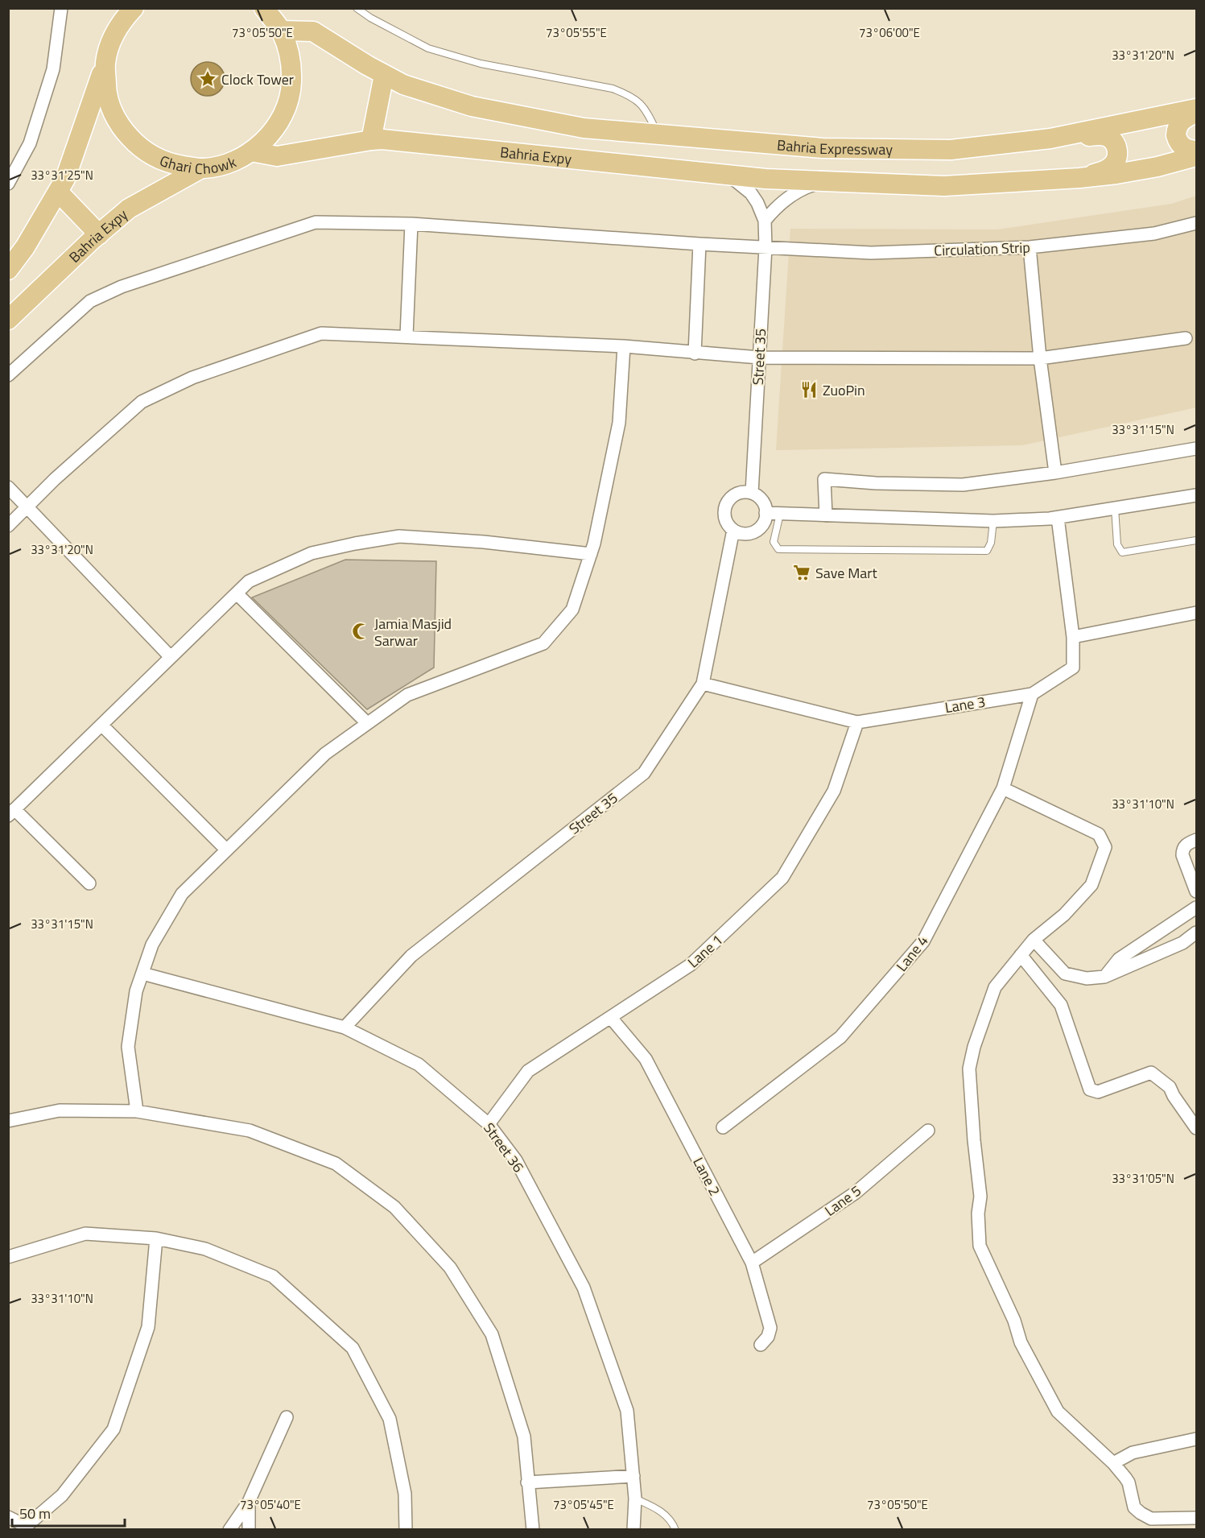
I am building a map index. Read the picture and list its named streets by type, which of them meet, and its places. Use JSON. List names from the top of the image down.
{
  "streets": {
    "main road": ["Bahria Expressway", "Bahria Expy", "Ghari Chowk"],
    "street": [
      "Circulation Strip",
      "Street 35",
      "Lane 3",
      "Lane 1",
      "Lane 4",
      "Street 36",
      "Lane 2",
      "Lane 5"
    ]
  },
  "crossings": [
    ["Bahria Expy", "Ghari Chowk"],
    ["Circulation Strip", "Street 35"],
    ["Street 35", "Lane 3"],
    ["Street 35", "Street 36"],
    ["Lane 3", "Lane 1"],
    ["Lane 3", "Lane 4"],
    ["Lane 1", "Street 36"],
    ["Lane 1", "Lane 2"],
    ["Lane 2", "Lane 5"]
  ],
  "places": {
    "place": ["Clock Tower"],
    "restaurant": ["ZuoPin"],
    "supermarket": ["Save Mart"],
    "mosque": ["Jamia Masjid Sarwar"]
  },
  "scale_bar": "50 m",
  "coordinates": [
    "73°05'50\"E",
    "73°05'55\"E",
    "73°06'00\"E",
    "33°31'20\"N",
    "33°31'25\"N",
    "33°31'15\"N",
    "33°31'10\"N",
    "33°31'05\"N",
    "73°05'40\"E",
    "73°05'45\"E"
  ]
}
